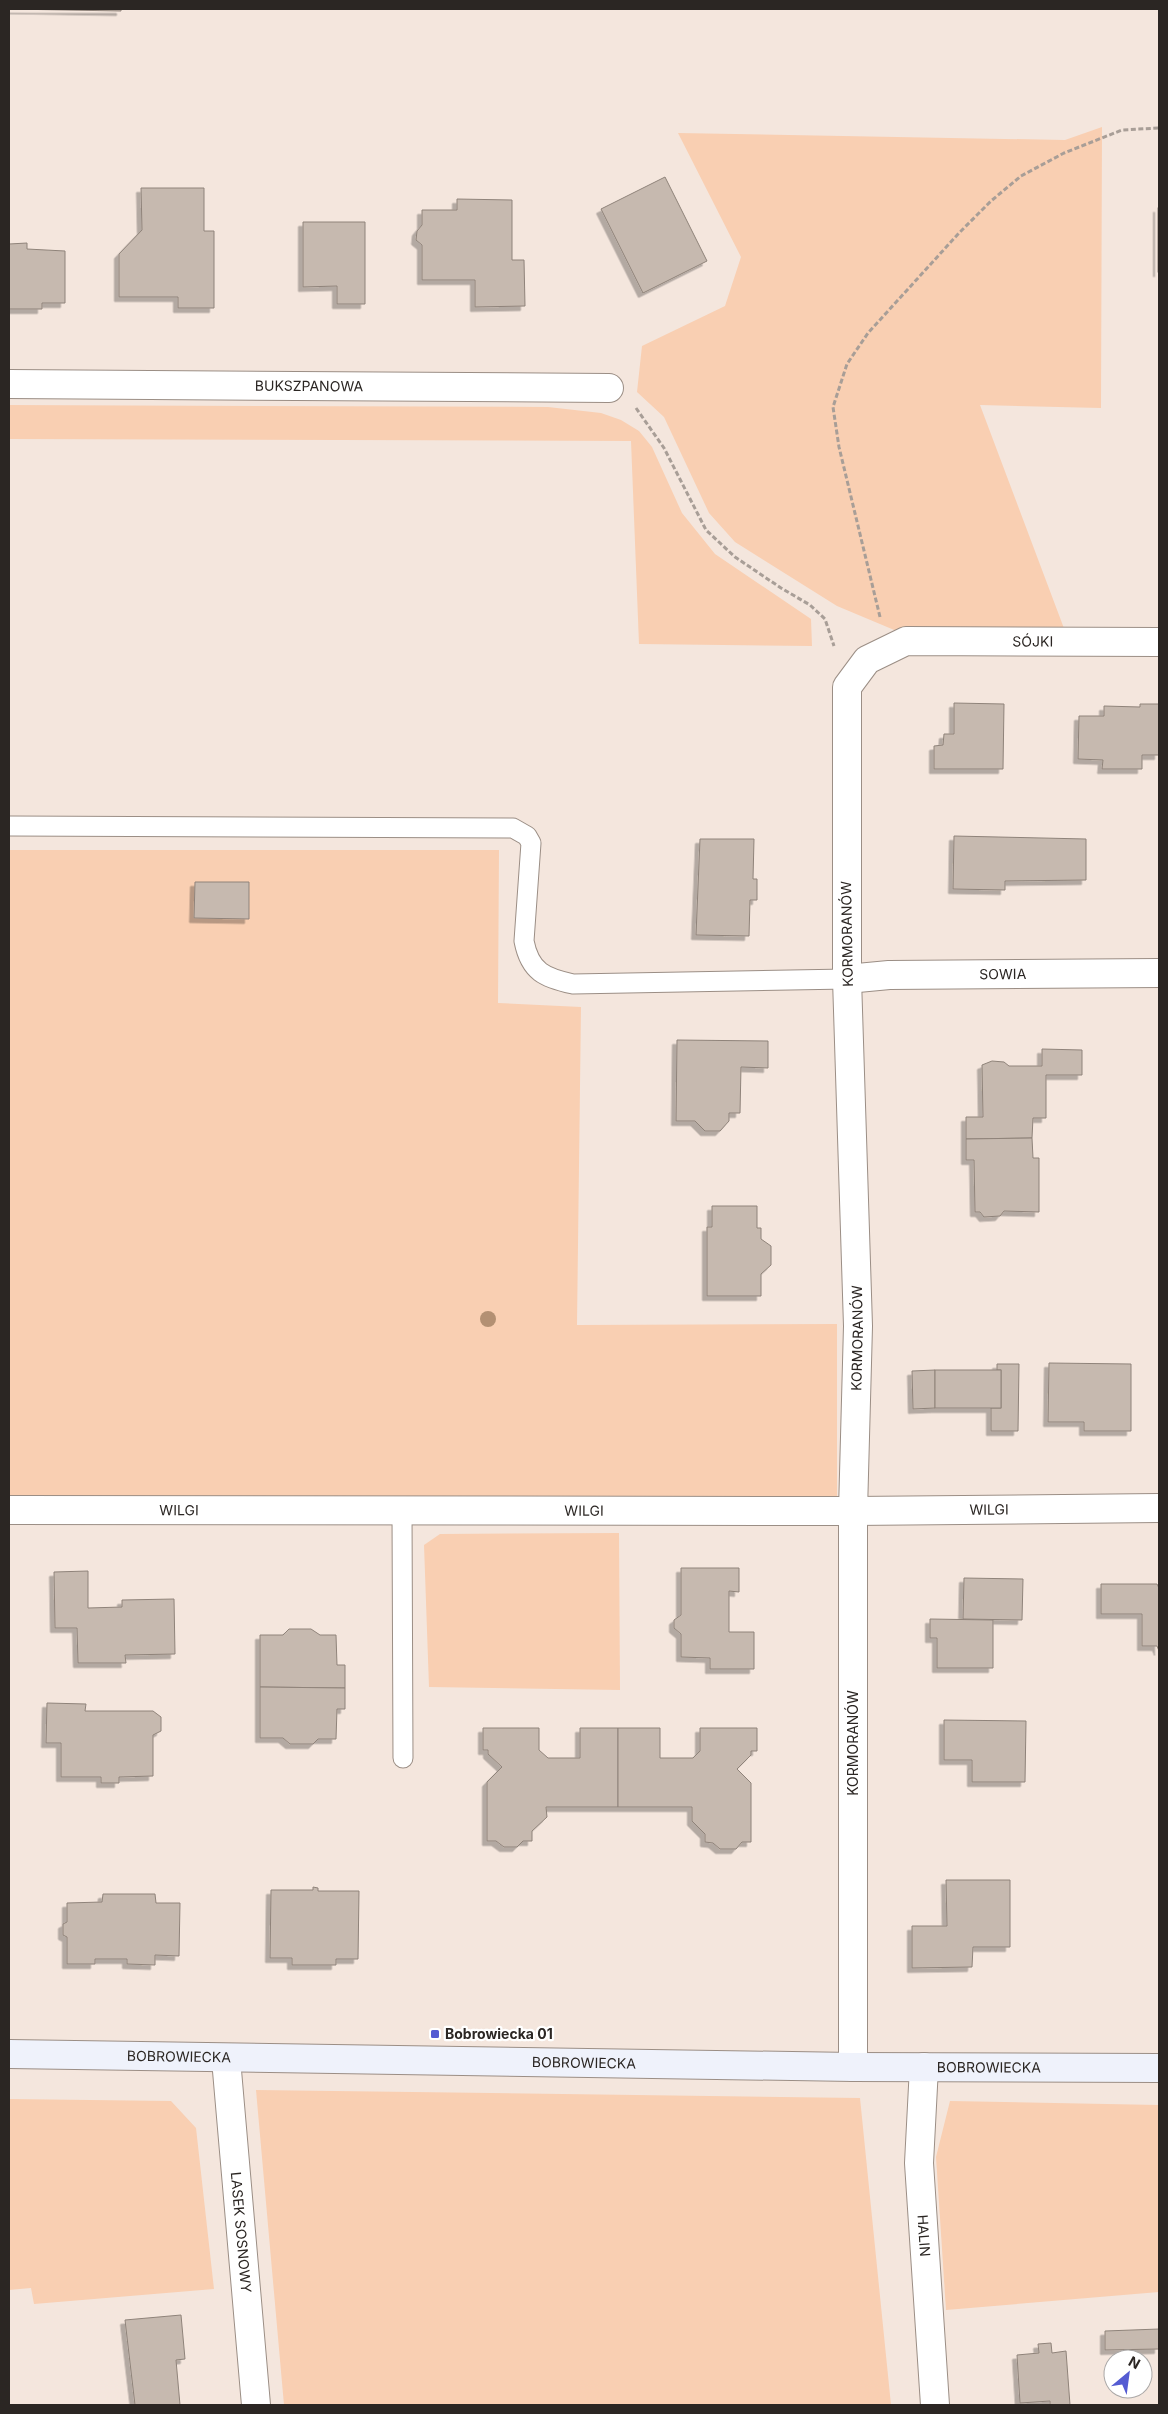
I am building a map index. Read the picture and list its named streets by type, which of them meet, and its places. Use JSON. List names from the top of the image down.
{
  "streets": {
    "street": [
      "BUKSZPANOWA",
      "SÓJKI",
      "KORMORANÓW",
      "SOWIA",
      "WILGI",
      "BOBROWIECKA",
      "LASEK SOSNOWY",
      "HALIN"
    ]
  },
  "crossings": [
    ["KORMORANÓW", "SOWIA"],
    ["KORMORANÓW", "WILGI"],
    ["KORMORANÓW", "BOBROWIECKA"],
    ["BOBROWIECKA", "LASEK SOSNOWY"],
    ["BOBROWIECKA", "HALIN"]
  ],
  "places": {
    "transit": ["Bobrowiecka 01"]
  },
  "north": "top right"
}
